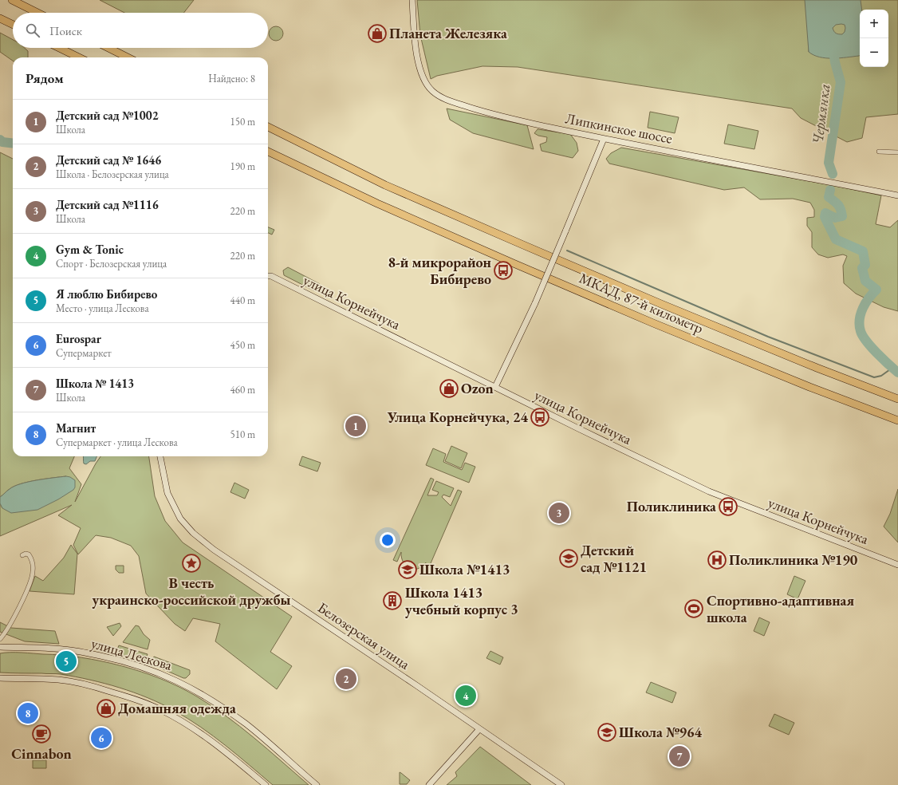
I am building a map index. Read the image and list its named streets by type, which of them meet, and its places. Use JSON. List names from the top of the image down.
{
  "streets": {
    "highway": ["МКАД, 87-й километр"],
    "street": [
      "Липкинское шоссе",
      "улица Корнейчука",
      "Белозерская улица",
      "улица Лескова"
    ]
  },
  "water": ["Чермянка"],
  "places": {
    "shop": ["Планета Железяка", "Ozon", "Домашняя одежда"],
    "bus stop": ["8-й микрорайон Бибирево", "Улица Корнейчука, 24", "Поликлиника"],
    "school or university": ["Детский сад №1121", "Школа №1413", "Школа №964"],
    "hospital": ["Поликлиника №190"],
    "place": ["В честь украинско-российской дружбы"],
    "building": ["Школа 1413 учебный корпус 3"],
    "sports": ["Спортивно-адаптивная школа"],
    "cafe": ["Cinnabon"]
  },
  "page": {
    "map_buttons": ["+", "−"],
    "search": "Поиск",
    "heading": ["Рядом", "Найдено: 8"],
    "list": [
      {
        "mark": "1",
        "name": "Детский сад №1002",
        "note": "Школа",
        "value": "150 m"
      },
      {
        "mark": "2",
        "name": "Детский сад № 1646",
        "note": "Школа · Белозерская улица",
        "value": "190 m"
      },
      {
        "mark": "3",
        "name": "Детский сад №1116",
        "note": "Школа",
        "value": "220 m"
      },
      {
        "mark": "4",
        "name": "Gym & Tonic",
        "note": "Спорт · Белозерская улица",
        "value": "220 m"
      },
      {
        "mark": "5",
        "name": "Я люблю Бибирево",
        "note": "Место · улица Лескова",
        "value": "440 m"
      },
      {
        "mark": "6",
        "name": "Eurospar",
        "note": "Супермаркет",
        "value": "450 m"
      },
      {
        "mark": "7",
        "name": "Школа № 1413",
        "note": "Школа",
        "value": "460 m"
      },
      {
        "mark": "8",
        "name": "Магнит",
        "note": "Супермаркет · улица Лескова",
        "value": "510 m"
      }
    ],
    "pins": [
      "1",
      "3",
      "5",
      "2",
      "4",
      "8",
      "6",
      "7"
    ]
  }
}
